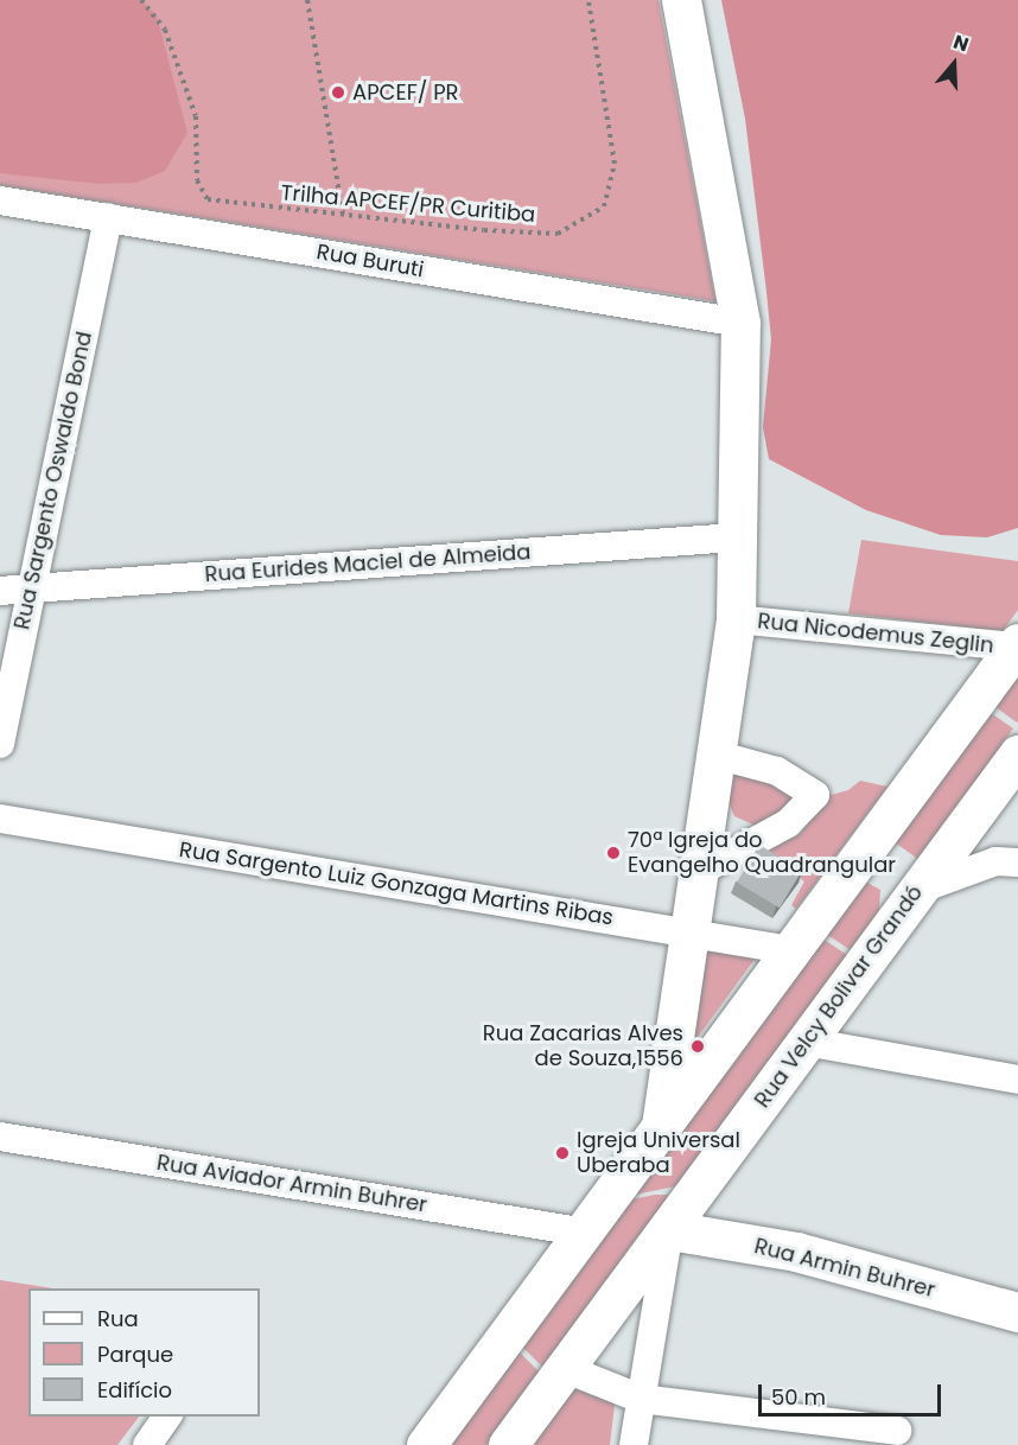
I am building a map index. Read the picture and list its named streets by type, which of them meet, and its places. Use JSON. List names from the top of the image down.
{
  "streets": {
    "main road": ["Rua Velcy Bolivar Grandó", "Rua Armin Buhrer"],
    "street": [
      "Rua Buruti",
      "Rua Sargento Oswaldo Bond",
      "Rua Eurides Maciel de Almeida",
      "Rua Nicodemus Zeglin",
      "Rua Sargento Luiz Gonzaga Martins Ribas",
      "Rua Aviador Armin Buhrer"
    ],
    "path": ["Trilha APCEF/PR Curitiba"]
  },
  "crossings": [
    ["Rua Buruti", "Rua Sargento Oswaldo Bond"],
    ["Rua Sargento Oswaldo Bond", "Rua Eurides Maciel de Almeida"],
    ["Rua Velcy Bolivar Grandó", "Rua Armin Buhrer"]
  ],
  "places": [
    "APCEF/ PR",
    "70ª Igreja do Evangelho Quadrangular",
    "Rua Zacarias Alves de Souza,1556",
    "Igreja Universal Uberaba"
  ],
  "legend": ["Rua", "Parque", "Edifício"],
  "scale_bar": "50 m",
  "north": "top"
}
